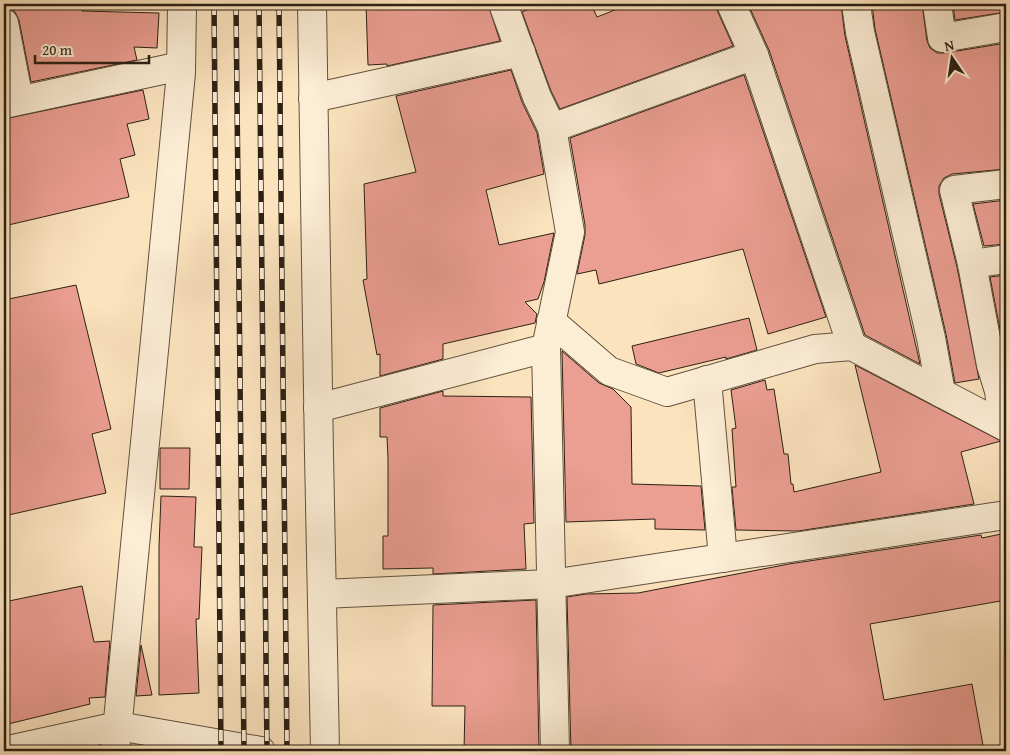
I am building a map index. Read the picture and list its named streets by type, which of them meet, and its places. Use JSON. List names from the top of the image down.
{
  "scale_bar": "20 m",
  "north": "top"
}
